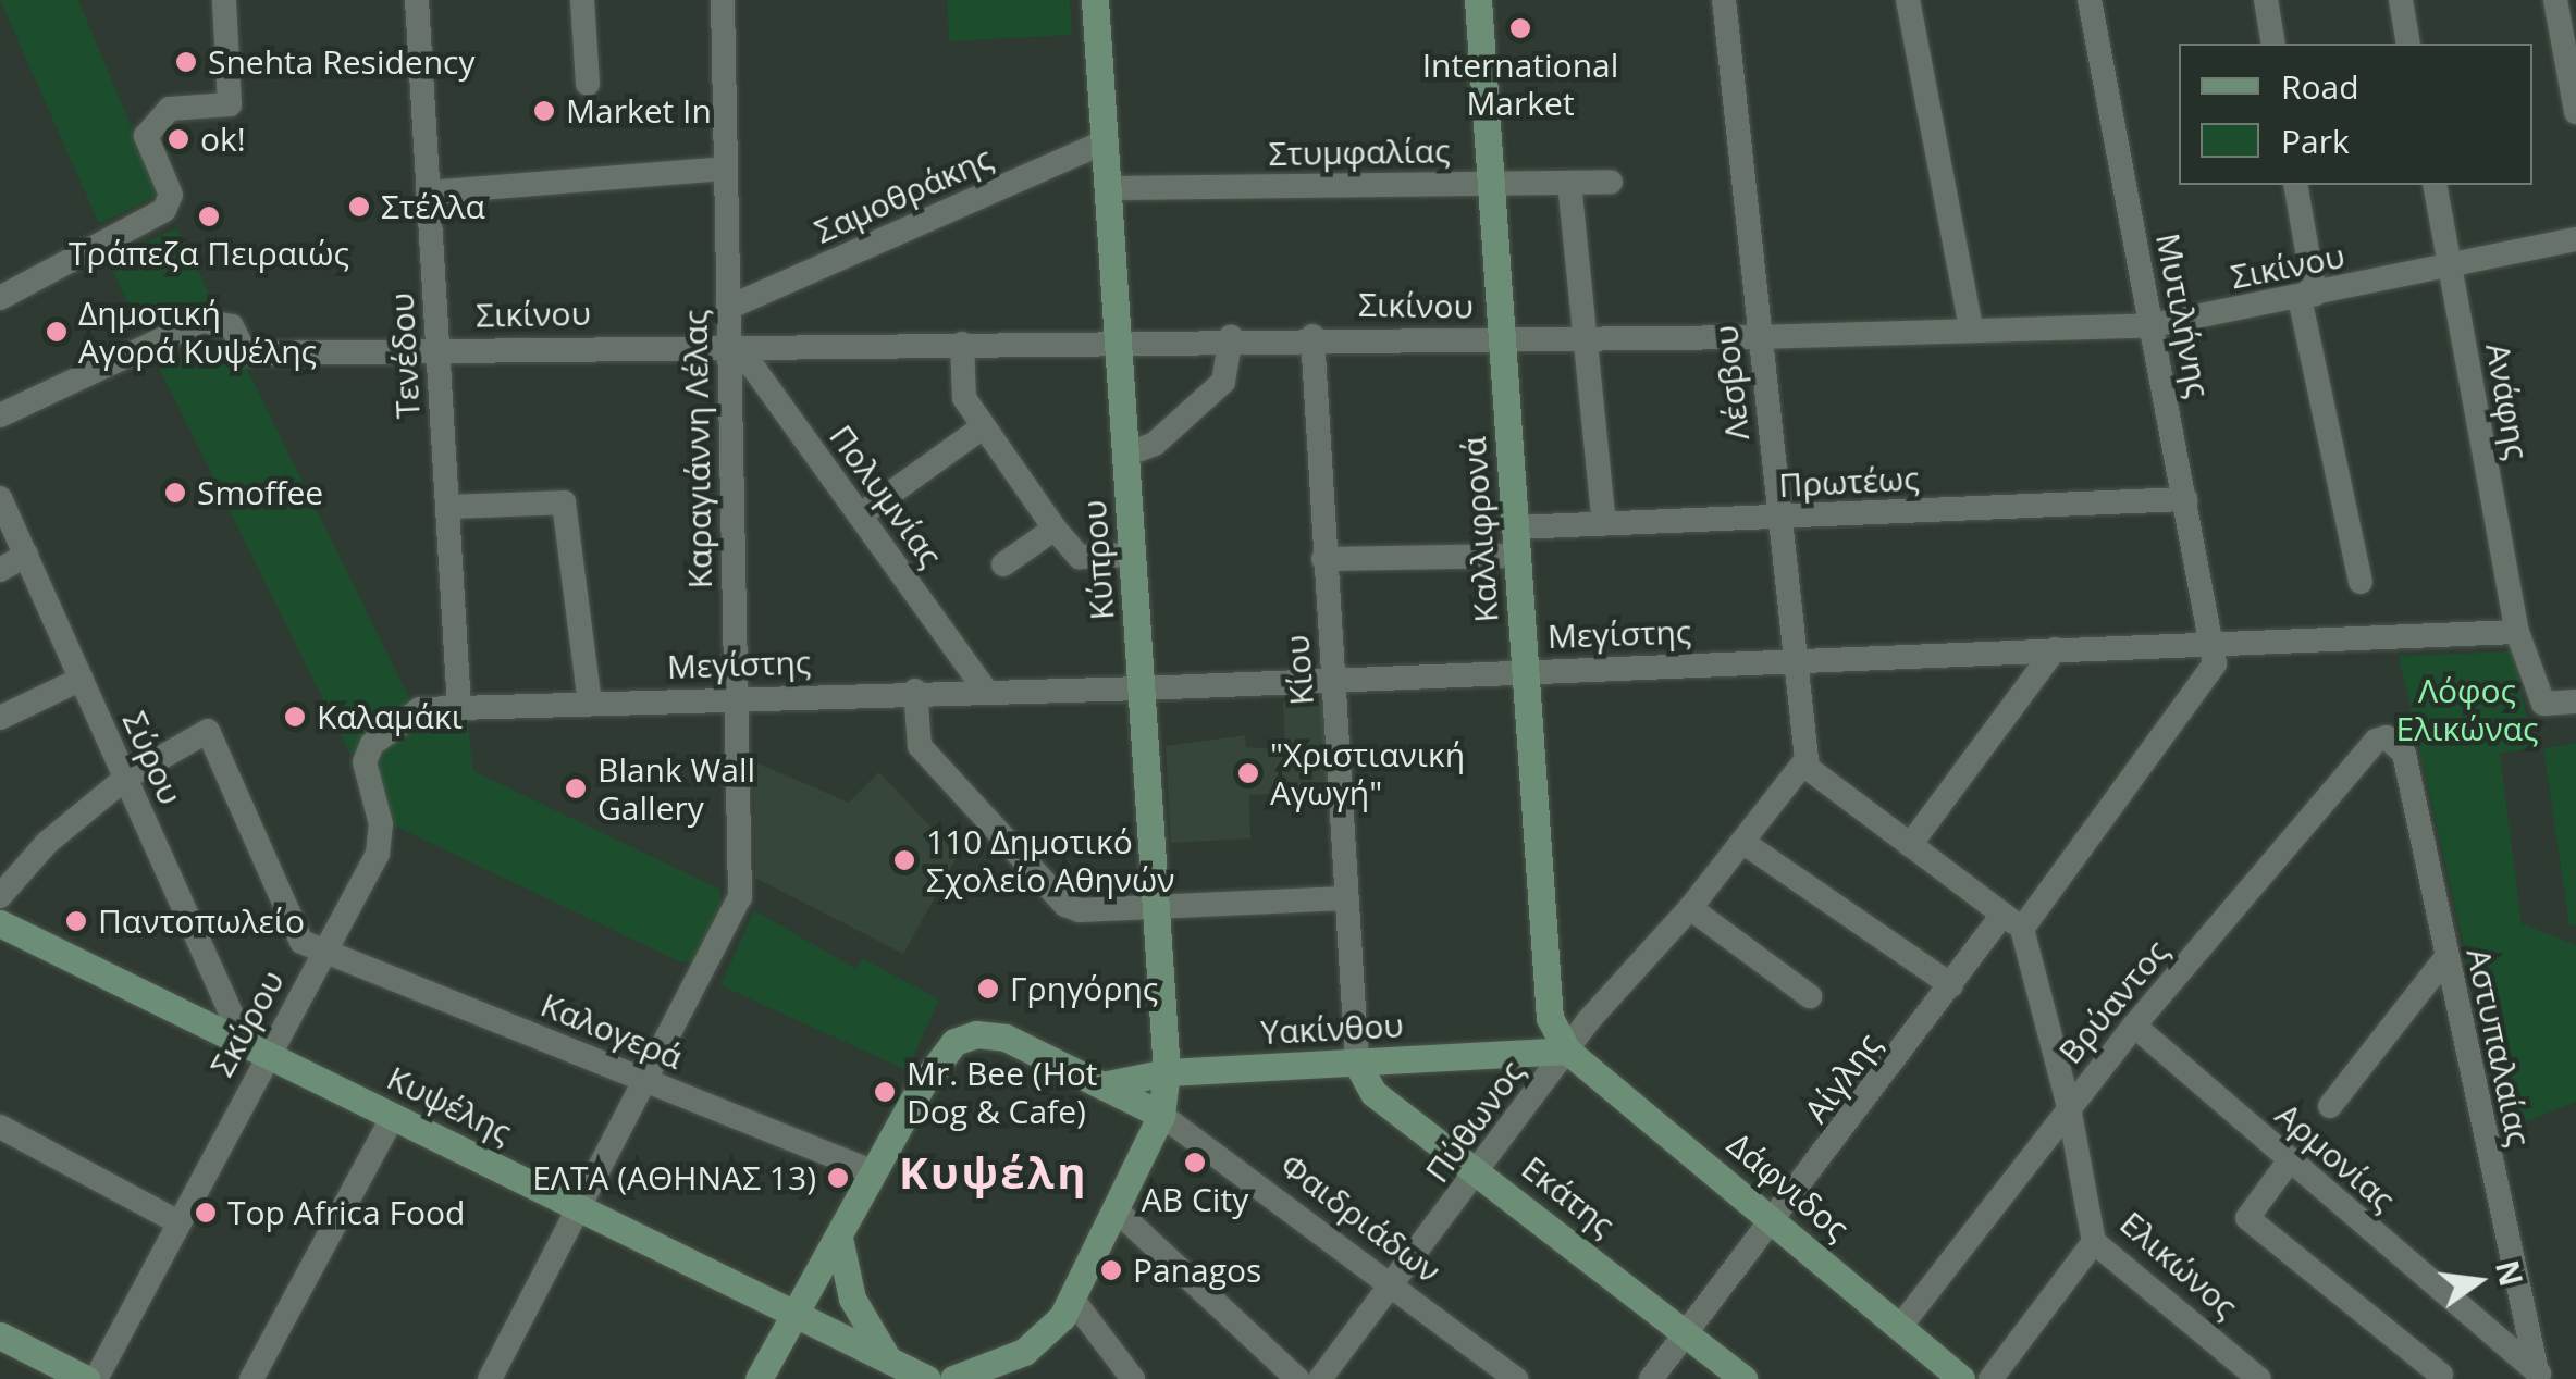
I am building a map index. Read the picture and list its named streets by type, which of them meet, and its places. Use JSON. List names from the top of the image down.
{
  "streets": {
    "street": [
      "Στυμφαλίας",
      "Σαμοθράκης",
      "Σικίνου",
      "Μυτιλήνης",
      "Τενέδου",
      "Λέσβου",
      "Ανάφης",
      "Καραγιάννη Λέλας",
      "Πρωτέως",
      "Πολυμνίας",
      "Καλλιφρονά",
      "Κύπρου",
      "Μεγίστης",
      "Κίου",
      "Σύρου",
      "Βρύαντος",
      "Σκύρου",
      "Υακίνθου",
      "Καλογερά",
      "Αστυπαλαίας",
      "Αίγλης",
      "Κυψέλης",
      "Πύθωνος",
      "Αρμονίας",
      "Δάφνιδος",
      "Εκάτης",
      "Φαιδριάδων",
      "Ελικώνος"
    ]
  },
  "crossings": [
    ["Στυμφαλίας", "Καλλιφρονά"],
    ["Στυμφαλίας", "Κύπρου"],
    ["Σαμοθράκης", "Καραγιάννη Λέλας"],
    ["Σαμοθράκης", "Κύπρου"],
    ["Σικίνου", "Μυτιλήνης"],
    ["Σικίνου", "Τενέδου"],
    ["Σικίνου", "Λέσβου"],
    ["Σικίνου", "Ανάφης"],
    ["Σικίνου", "Καραγιάννη Λέλας"],
    ["Σικίνου", "Πολυμνίας"],
    ["Σικίνου", "Καλλιφρονά"],
    ["Σικίνου", "Κύπρου"],
    ["Σικίνου", "Κίου"],
    ["Μυτιλήνης", "Πρωτέως"],
    ["Μυτιλήνης", "Μεγίστης"],
    ["Μυτιλήνης", "Αίγλης"],
    ["Τενέδου", "Μεγίστης"],
    ["Λέσβου", "Πρωτέως"],
    ["Λέσβου", "Μεγίστης"],
    ["Λέσβου", "Πύθωνος"],
    ["Ανάφης", "Μεγίστης"],
    ["Καραγιάννη Λέλας", "Πολυμνίας"],
    ["Καραγιάννη Λέλας", "Μεγίστης"],
    ["Καραγιάννη Λέλας", "Καλογερά"],
    ["Πρωτέως", "Καλλιφρονά"],
    ["Πρωτέως", "Κίου"],
    ["Πολυμνίας", "Μεγίστης"],
    ["Καλλιφρονά", "Μεγίστης"],
    ["Καλλιφρονά", "Υακίνθου"],
    ["Καλλιφρονά", "Πύθωνος"],
    ["Καλλιφρονά", "Δάφνιδος"],
    ["Κύπρου", "Μεγίστης"],
    ["Κύπρου", "Υακίνθου"],
    ["Κύπρου", "Φαιδριάδων"],
    ["Μεγίστης", "Κίου"],
    ["Μεγίστης", "Σκύρου"],
    ["Μεγίστης", "Αίγλης"],
    ["Κίου", "Υακίνθου"],
    ["Κίου", "Εκάτης"],
    ["Σύρου", "Σκύρου"],
    ["Σύρου", "Κυψέλης"],
    ["Βρύαντος", "Αστυπαλαίας"],
    ["Βρύαντος", "Αρμονίας"],
    ["Βρύαντος", "Δάφνιδος"],
    ["Βρύαντος", "Ελικώνος"],
    ["Σκύρου", "Καλογερά"],
    ["Σκύρου", "Κυψέλης"],
    ["Υακίνθου", "Πύθωνος"],
    ["Υακίνθου", "Δάφνιδος"],
    ["Υακίνθου", "Εκάτης"],
    ["Αστυπαλαίας", "Αρμονίας"],
    ["Αίγλης", "Δάφνιδος"],
    ["Αίγλης", "Εκάτης"],
    ["Αίγλης", "Ελικώνος"],
    ["Πύθωνος", "Δάφνιδος"],
    ["Πύθωνος", "Εκάτης"],
    ["Πύθωνος", "Φαιδριάδων"]
  ],
  "districts": ["Κυψέλη"],
  "parks": ["Λόφος Ελικώνας"],
  "places": [
    "International Market",
    "Snehta Residency",
    "Market In",
    "ok!",
    "Στέλλα",
    "Τράπεζα Πειραιώς",
    "Δημοτική Αγορά Κυψέλης",
    "Smoffee",
    "Καλαμάκι",
    "\"Χριστιανική Αγωγή\"",
    "Blank Wall Gallery",
    "110 Δημοτικό Σχολείο Αθηνών",
    "Παντοπωλείο",
    "Γρηγόρης",
    "Mr. Bee (Hot Dog & Cafe)",
    "AB City",
    "ΕΛΤΑ (ΑΘΗΝΑΣ 13)",
    "Top Africa Food",
    "Panagos"
  ],
  "legend": ["Road", "Park"],
  "north": "right"
}
